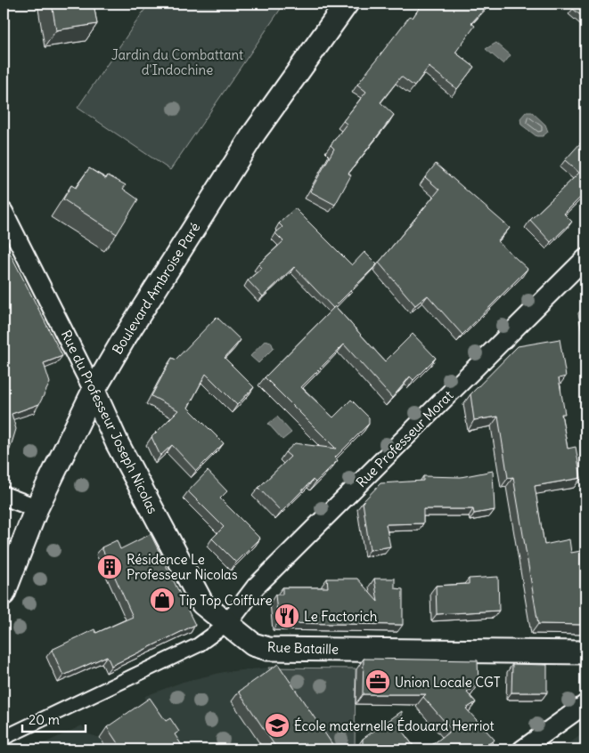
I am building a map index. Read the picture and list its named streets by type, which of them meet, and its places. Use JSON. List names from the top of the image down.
{
  "streets": {
    "street": [
      "Boulevard Ambroise Paré",
      "Rue du Professeur Joseph Nicolas",
      "Rue Professeur Morat",
      "Rue Bataille"
    ]
  },
  "crossings": [
    ["Boulevard Ambroise Paré", "Rue du Professeur Joseph Nicolas"],
    ["Rue du Professeur Joseph Nicolas", "Rue Professeur Morat"],
    ["Rue du Professeur Joseph Nicolas", "Rue Bataille"],
    ["Rue Professeur Morat", "Rue Bataille"]
  ],
  "parks": ["Jardin du Combattant d'Indochine"],
  "places": {
    "building": ["Résidence Le Professeur Nicolas"],
    "shop": ["Tip Top Coiffure"],
    "restaurant": ["Le Factorich"],
    "office": ["Union Locale CGT"],
    "school or university": ["École maternelle Édouard Herriot"]
  },
  "scale_bar": "20 m"
}
